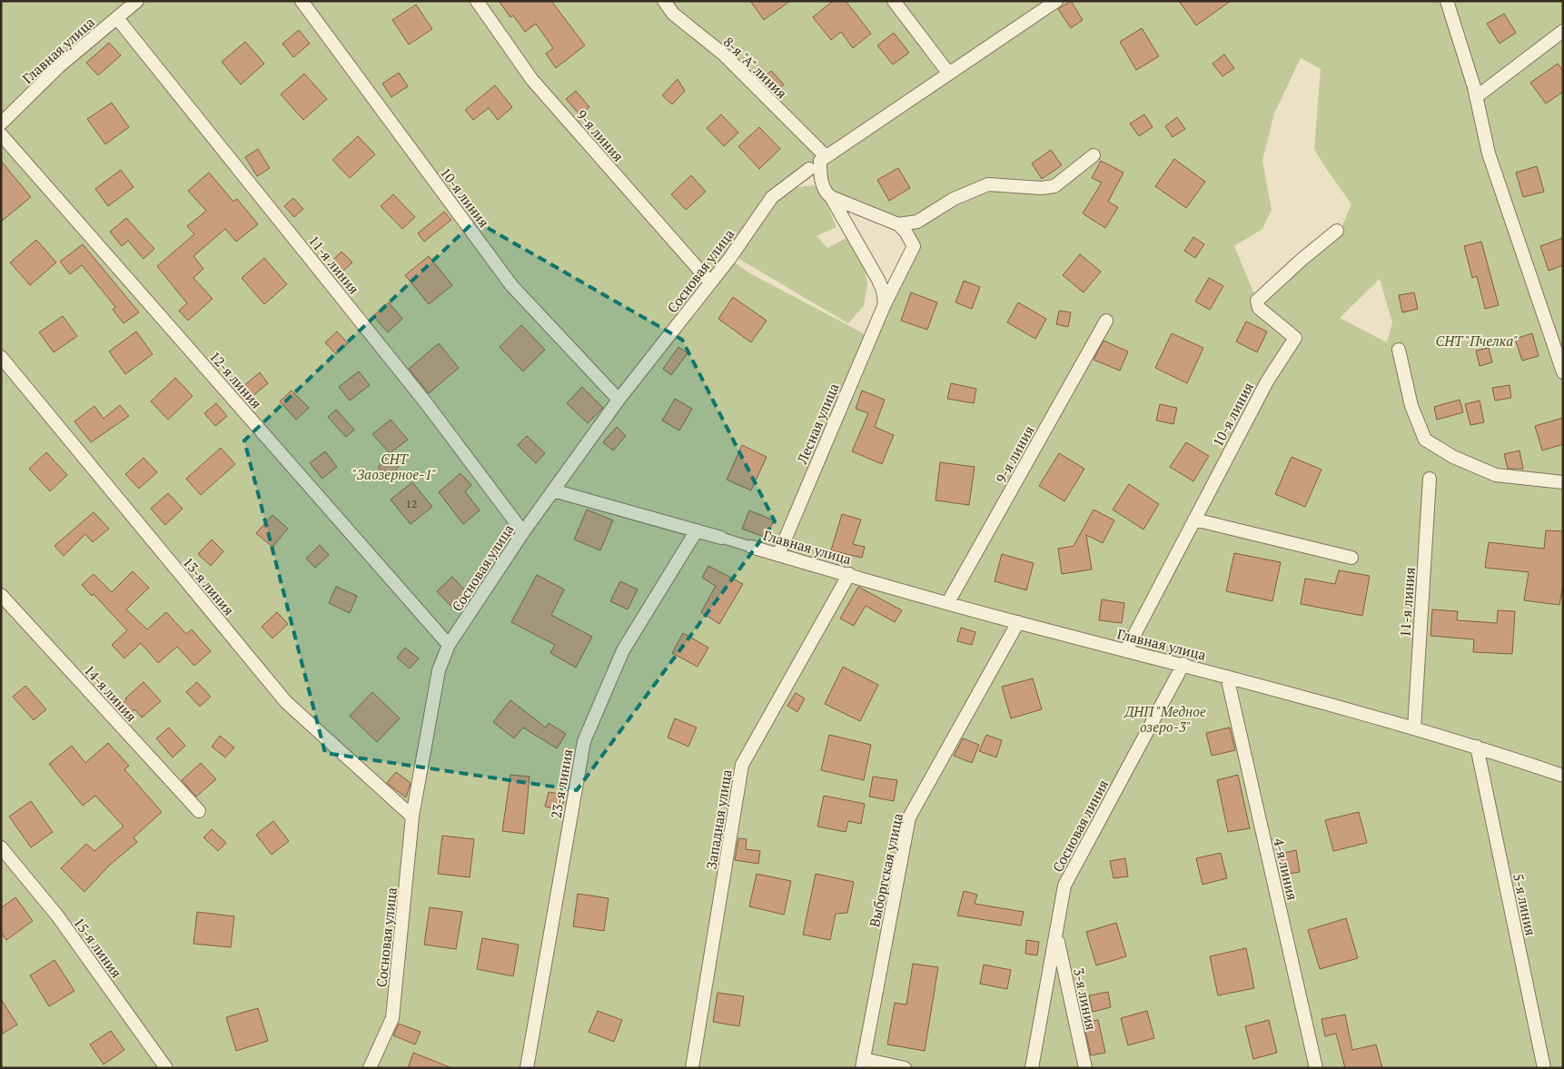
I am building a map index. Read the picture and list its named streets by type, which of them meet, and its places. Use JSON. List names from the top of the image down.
{
  "streets": {
    "street": [
      "Главная улица",
      "8-я \"А\" линия",
      "9-я линия",
      "10-я линия",
      "11-я линия",
      "Сосновая улица",
      "12-я линия",
      "Лесная улица",
      "13-я линия",
      "14-я линия",
      "23-я линия",
      "Западная улица",
      "Сосновая линия",
      "4-я линия",
      "Выборгская улица",
      "5-я линия",
      "15-я линия",
      "3-я линия"
    ]
  },
  "crossings": [
    ["Главная улица", "9-я линия"],
    ["Главная улица", "10-я линия"],
    ["Главная улица", "11-я линия"],
    ["Главная улица", "Лесная улица"],
    ["Главная улица", "Западная улица"],
    ["Главная улица", "Сосновая линия"],
    ["Главная улица", "4-я линия"],
    ["Главная улица", "Выборгская улица"],
    ["Главная улица", "5-я линия"],
    ["9-я линия", "Сосновая улица"],
    ["10-я линия", "Сосновая улица"],
    ["11-я линия", "Сосновая улица"],
    ["Сосновая улица", "12-я линия"],
    ["Сосновая улица", "13-я линия"],
    ["Сосновая линия", "3-я линия"]
  ],
  "parks": ["СНТ \"Пчелка\"", "СНТ \"Заозерное-1\"", "ДНП \"Медное озеро-3\""],
  "house_numbers": ["12"]
}
